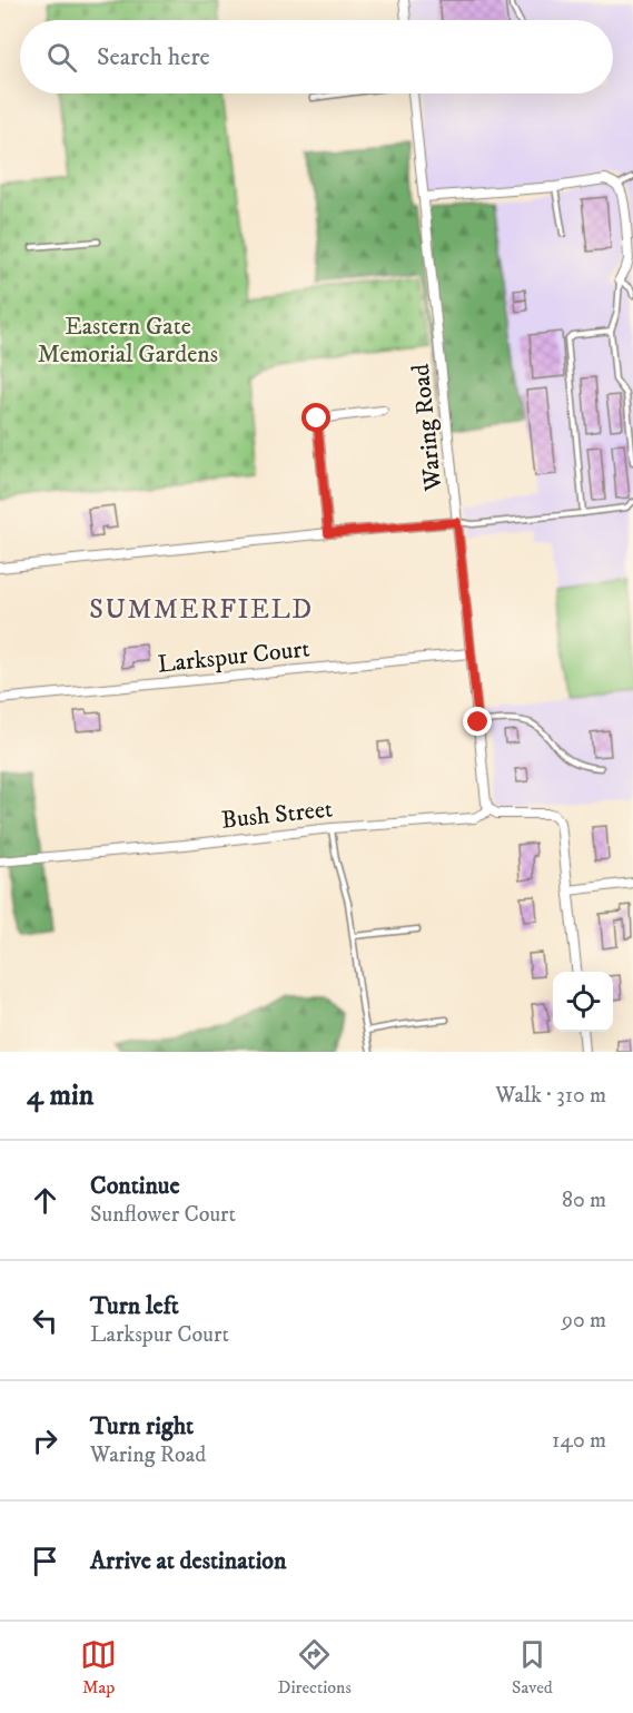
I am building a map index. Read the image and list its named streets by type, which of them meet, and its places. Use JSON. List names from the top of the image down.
{
  "streets": {
    "street": ["Waring Road", "Larkspur Court", "Bush Street"]
  },
  "crossings": [
    ["Waring Road", "Larkspur Court"],
    ["Waring Road", "Bush Street"]
  ],
  "districts": ["SUMMERFIELD"],
  "parks": ["Eastern Gate Memorial Gardens"],
  "page": {
    "search": "Search here",
    "heading": ["4 min", "Walk · 310 m"],
    "list": [
      ["Continue", "Sunflower Court", "80 m"],
      ["Turn left", "Larkspur Court", "90 m"],
      ["Turn right", "Waring Road", "140 m"],
      "Arrive at destination"
    ],
    "nav": ["Map", "Directions", "Saved"]
  }
}
